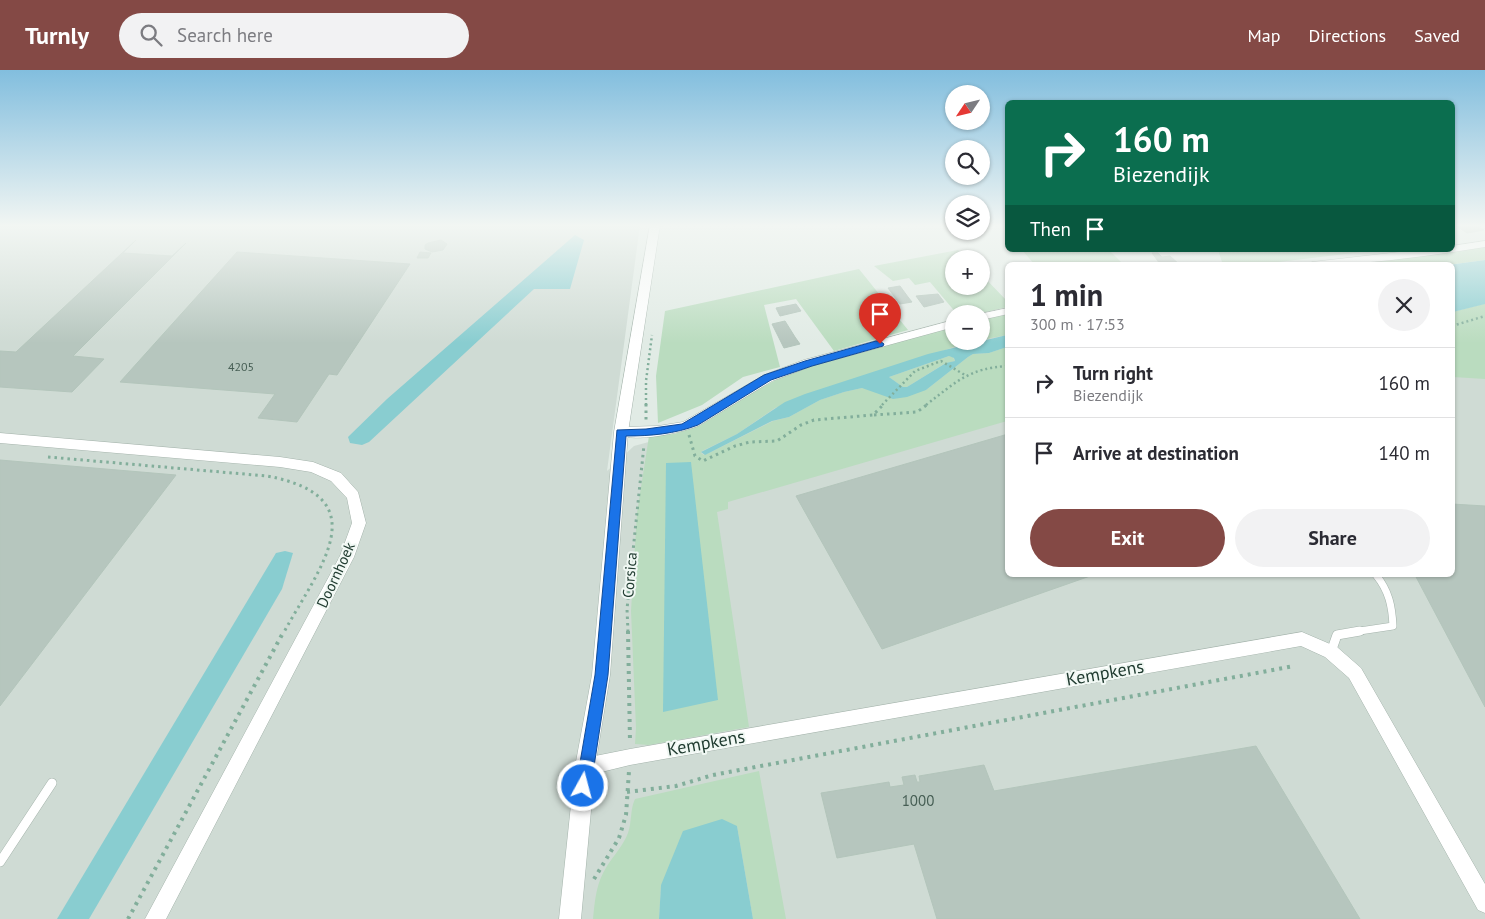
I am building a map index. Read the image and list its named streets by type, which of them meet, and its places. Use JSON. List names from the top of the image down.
{
  "streets": {
    "street": ["Doornhoek", "Corsica", "Kempkens"]
  },
  "crossings": [
    ["Corsica", "Kempkens"]
  ],
  "house_numbers": ["4205", "1000"],
  "north": "bottom left",
  "page": {
    "header": "Turnly",
    "search": "Search here",
    "nav": ["Map", "Directions", "Saved"],
    "map_buttons": ["+", "−"],
    "turn": ["160 m", "Biezendijk"],
    "then": "Then",
    "heading": ["1 min", "300 m · 17:53"],
    "list": [
      {
        "name": "Turn right",
        "note": "Biezendijk",
        "value": "160 m"
      },
      {
        "name": "Arrive at destination",
        "value": "140 m"
      }
    ],
    "buttons": ["Exit", "Share"]
  }
}
